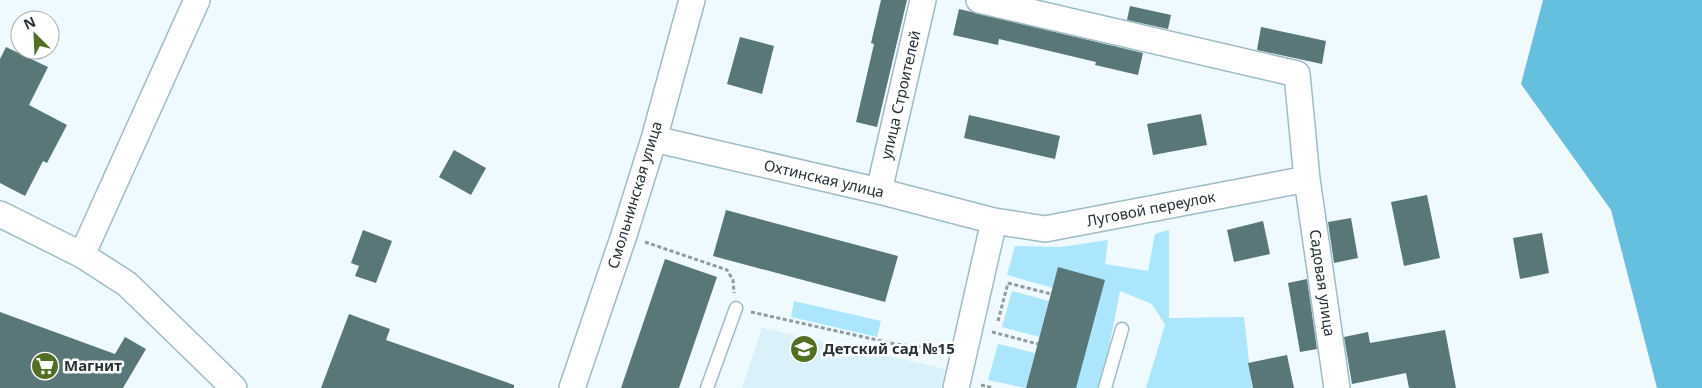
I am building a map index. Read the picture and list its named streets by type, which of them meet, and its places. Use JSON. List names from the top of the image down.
{
  "streets": {
    "street": [
      "улица Строителей",
      "Охтинская улица",
      "Смольнинская улица",
      "Луговой переулок",
      "Садовая улица"
    ]
  },
  "crossings": [
    ["улица Строителей", "Охтинская улица"],
    ["Охтинская улица", "Смольнинская улица"],
    ["Охтинская улица", "Луговой переулок"],
    ["Луговой переулок", "Садовая улица"]
  ],
  "places": {
    "school or university": ["Детский сад №15"],
    "supermarket": ["Магнит"]
  },
  "north": "top left"
}
